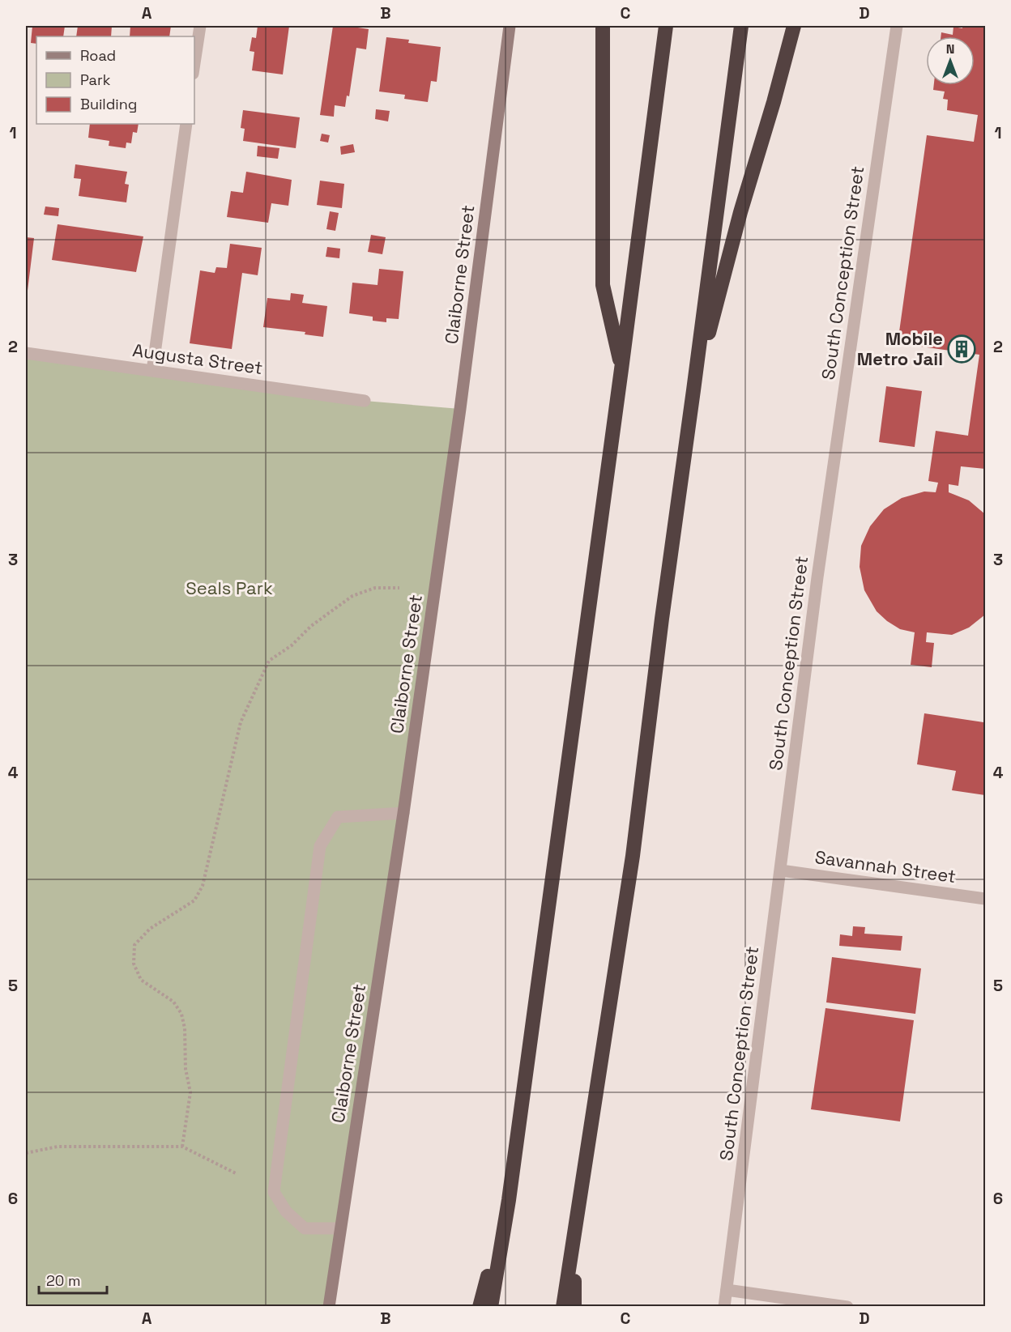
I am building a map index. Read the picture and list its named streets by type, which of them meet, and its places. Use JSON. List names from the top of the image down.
{
  "streets": {
    "street": [
      "South Conception Street",
      "Claiborne Street",
      "Augusta Street",
      "Savannah Street"
    ]
  },
  "crossings": [
    ["South Conception Street", "Savannah Street"]
  ],
  "parks": ["Seals Park"],
  "places": {
    "building": ["Mobile Metro Jail"]
  },
  "legend": ["Road", "Park", "Building"],
  "scale_bar": "20 m",
  "north": "top",
  "grid": {
    "columns": [
      "A",
      "B",
      "C",
      "D"
    ],
    "rows": [
      "1",
      "2",
      "3",
      "4",
      "5",
      "6"
    ]
  }
}
